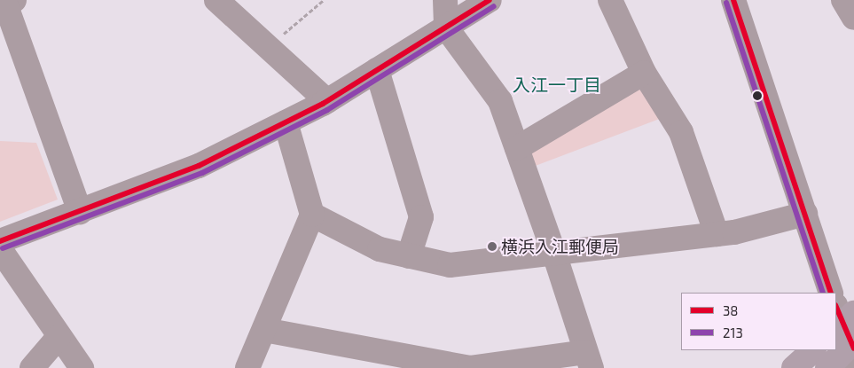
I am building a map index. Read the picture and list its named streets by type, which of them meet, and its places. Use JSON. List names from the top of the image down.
{
  "districts": ["入江一丁目"],
  "places": ["横浜入江郵便局"],
  "lines": ["transit line 38", "transit line 213"],
  "legend": ["38", "213"]
}
